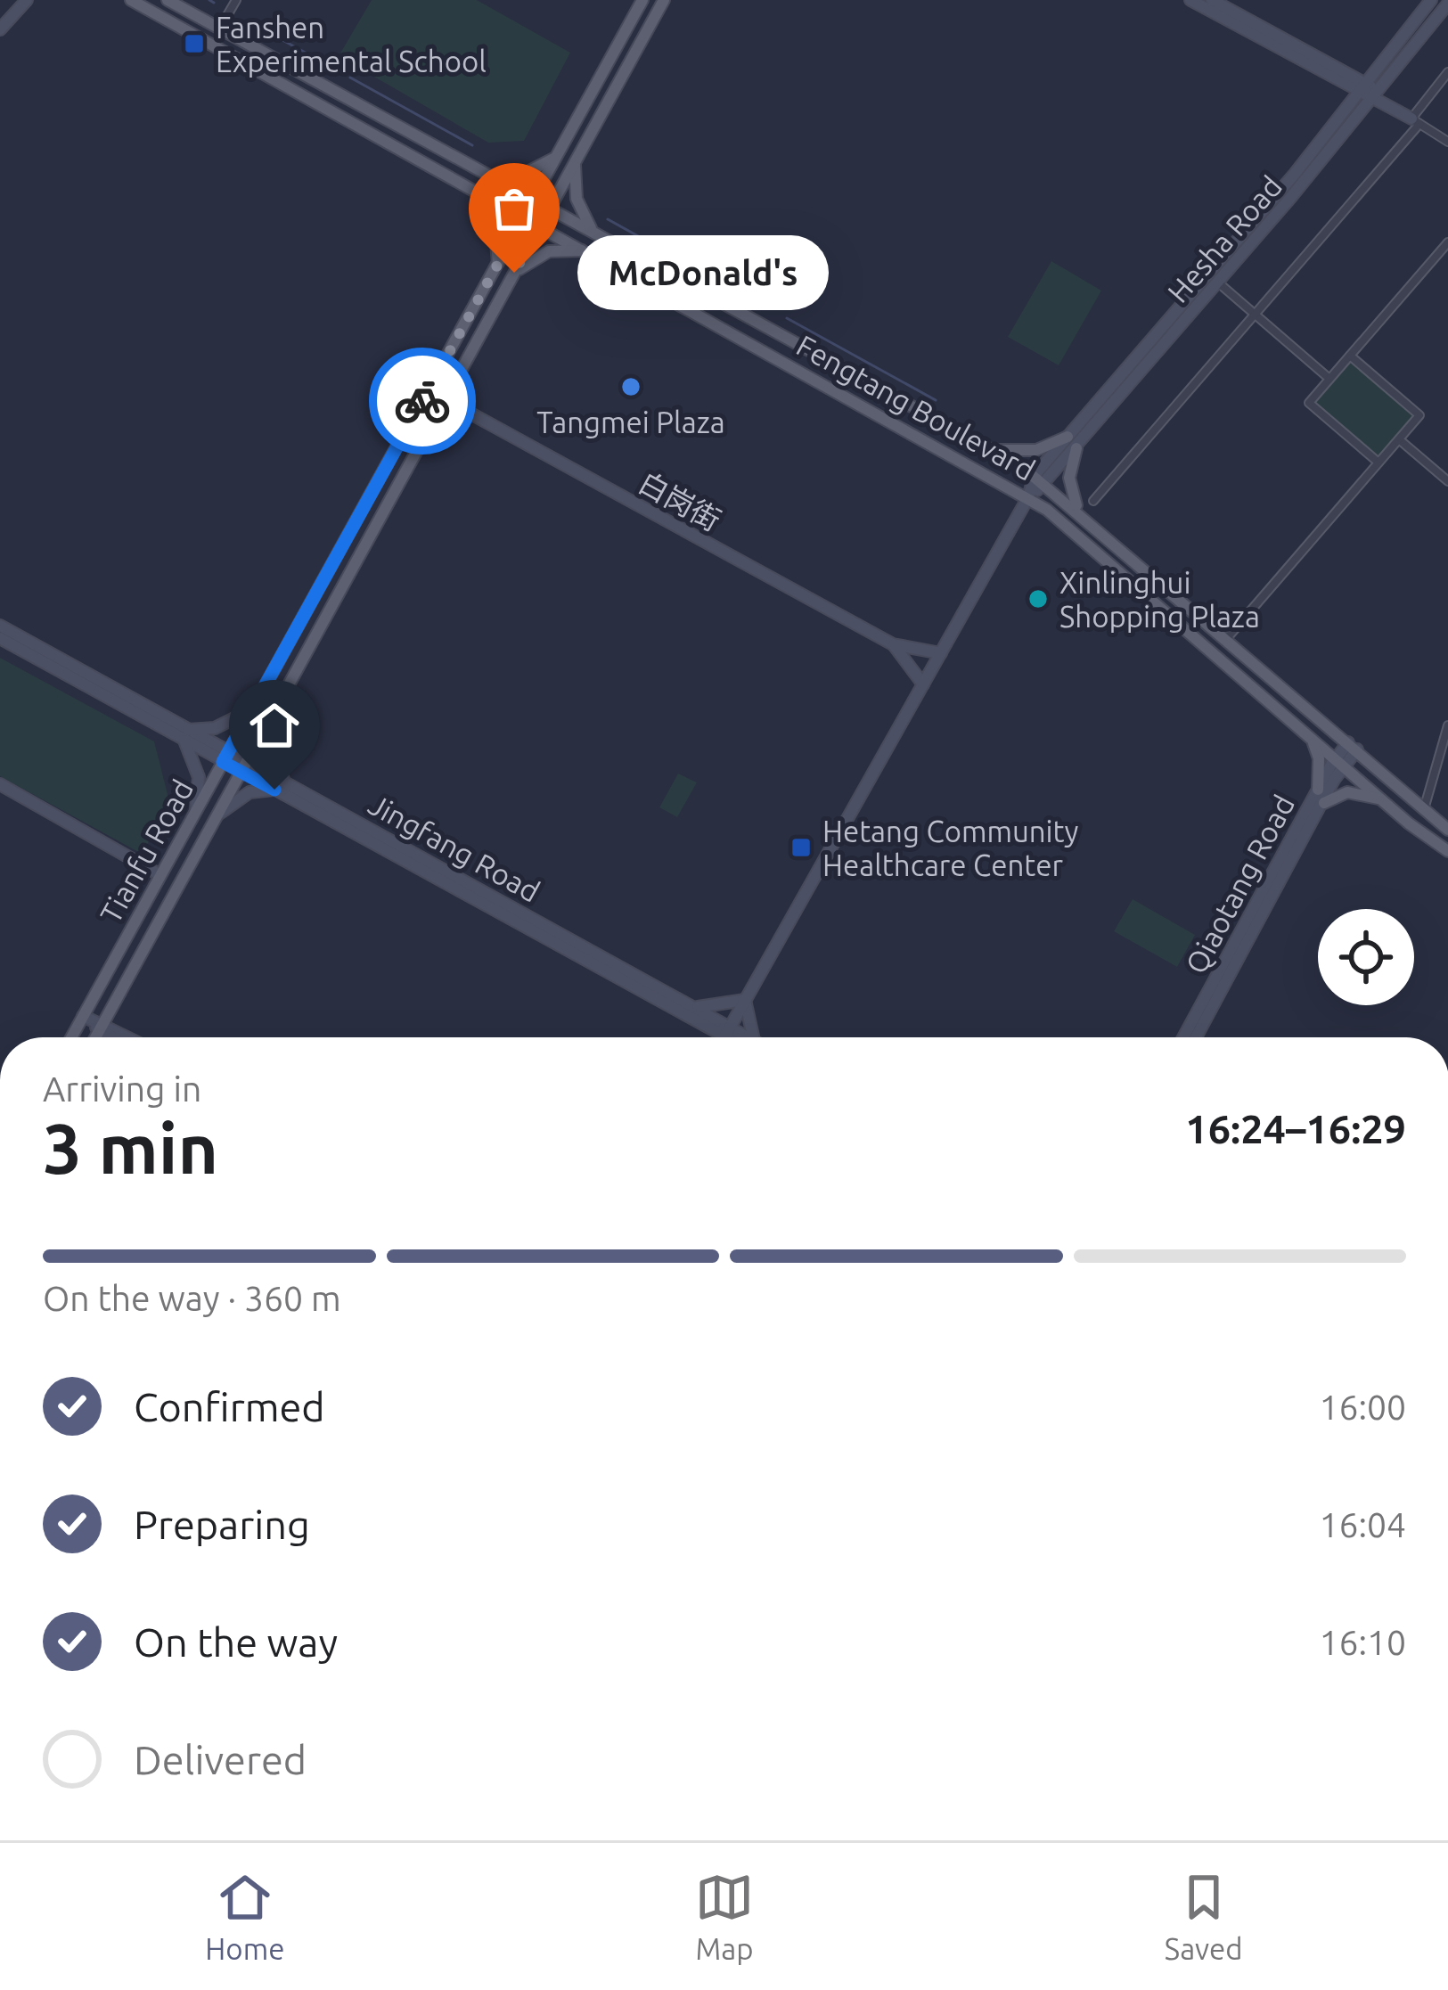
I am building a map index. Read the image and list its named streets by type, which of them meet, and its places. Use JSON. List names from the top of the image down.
{
  "streets": {
    "main road": ["Fengtang Boulevard", "Tianfu Road"],
    "street": [
      "Hesha Road",
      "白岗街",
      "Jingfang Road",
      "Qiaotang Road"
    ]
  },
  "crossings": [
    ["Hesha Road", "Fengtang Boulevard"],
    ["Hesha Road", "Jingfang Road"],
    ["Fengtang Boulevard", "Tianfu Road"],
    ["Fengtang Boulevard", "Qiaotang Road"],
    ["白岗街", "Tianfu Road"],
    ["Jingfang Road", "Tianfu Road"]
  ],
  "places": {
    "transit": ["Fanshen Experimental School", "Hetang Community Healthcare Center"],
    "other": ["McDonald's", "Tangmei Plaza", "Xinlinghui Shopping Plaza"]
  },
  "page": {
    "bubble": "McDonald's",
    "heading": ["3 min", "Arriving in", "16:24–16:29"],
    "bar": "On the way · 360 m",
    "list": [
      ["Confirmed", "16:00"],
      ["Preparing", "16:04"],
      ["On the way", "16:10"],
      "Delivered"
    ],
    "tabs": ["Home", "Map", "Saved"]
  }
}
